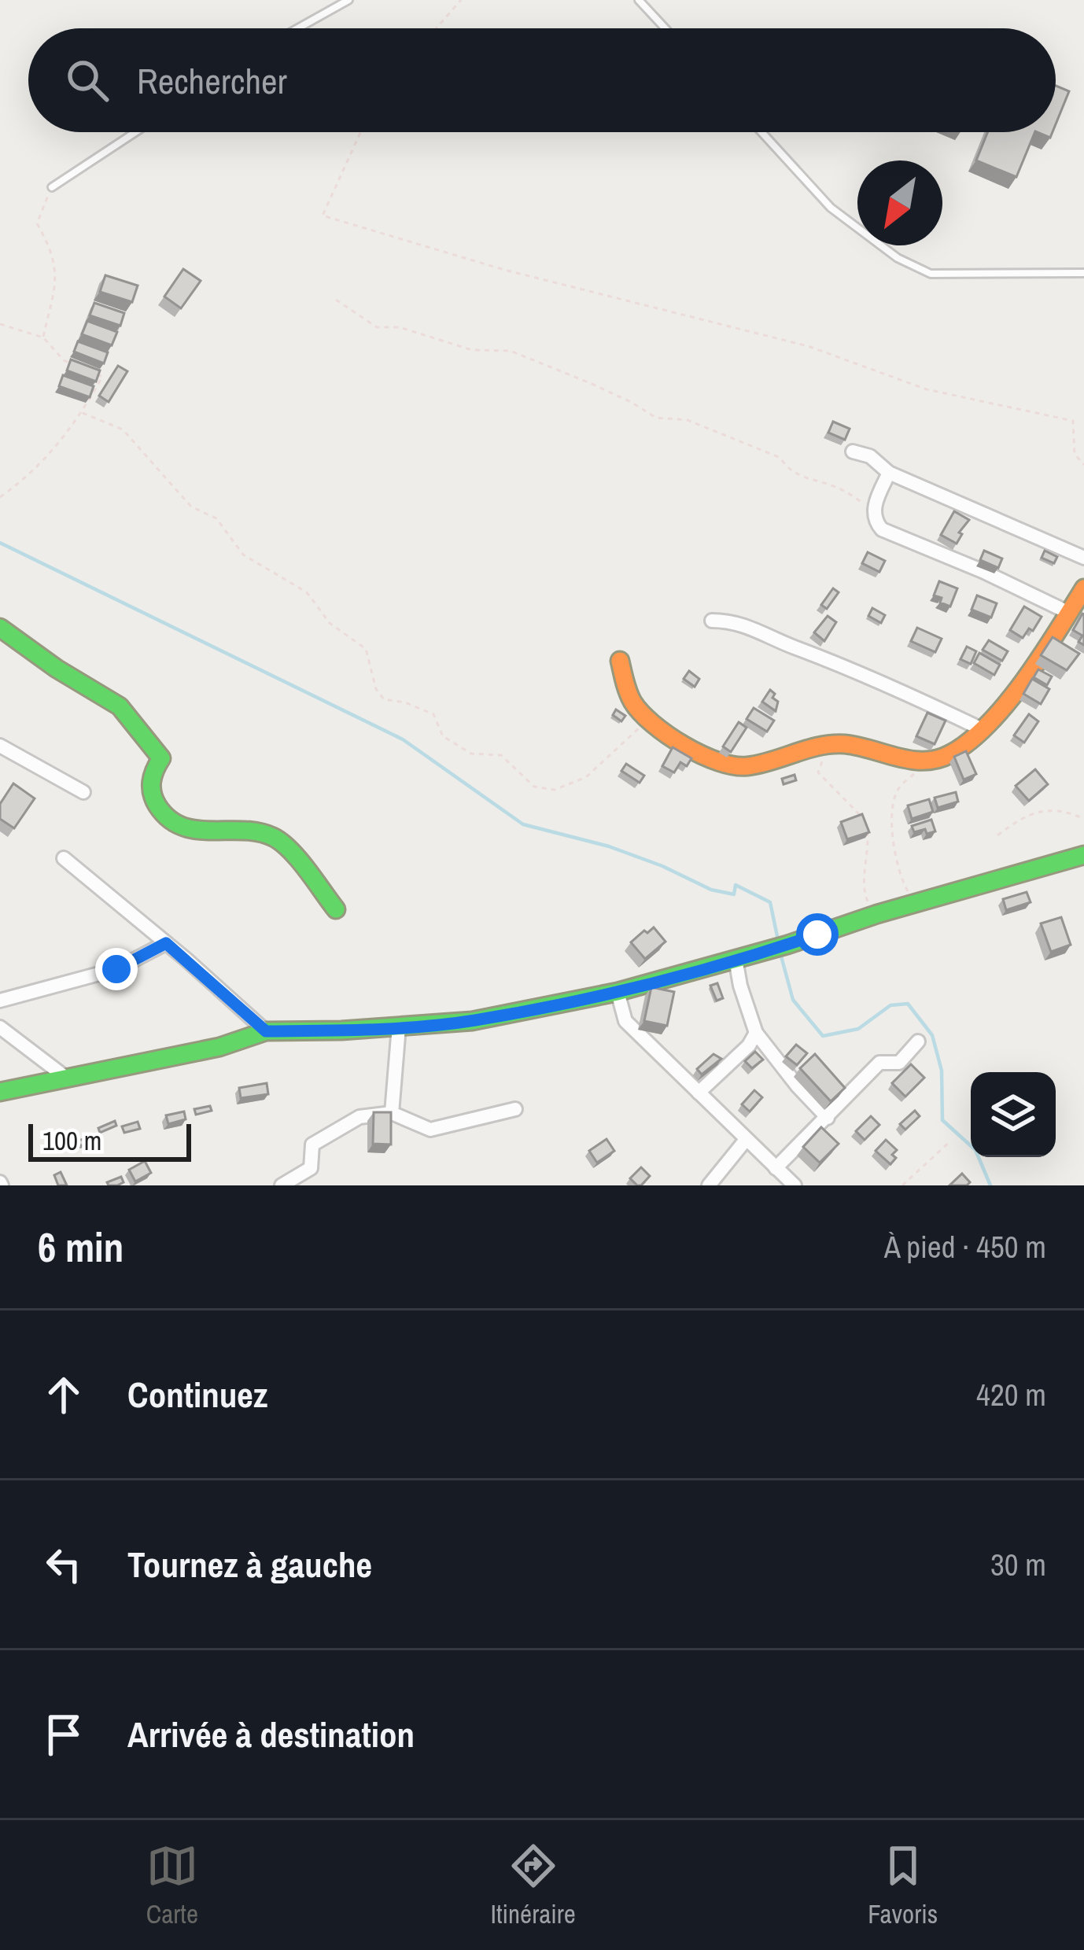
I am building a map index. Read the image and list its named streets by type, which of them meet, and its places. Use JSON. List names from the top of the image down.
{
  "scale_bar": "100 m",
  "north": "bottom left",
  "page": {
    "search": "Rechercher",
    "scale": "100 m",
    "heading": ["6 min", "À pied · 450 m"],
    "list": [
      ["Continuez", "420 m"],
      ["Tournez à gauche", "30 m"],
      "Arrivée à destination"
    ],
    "nav": ["Carte", "Itinéraire", "Favoris"]
  }
}
